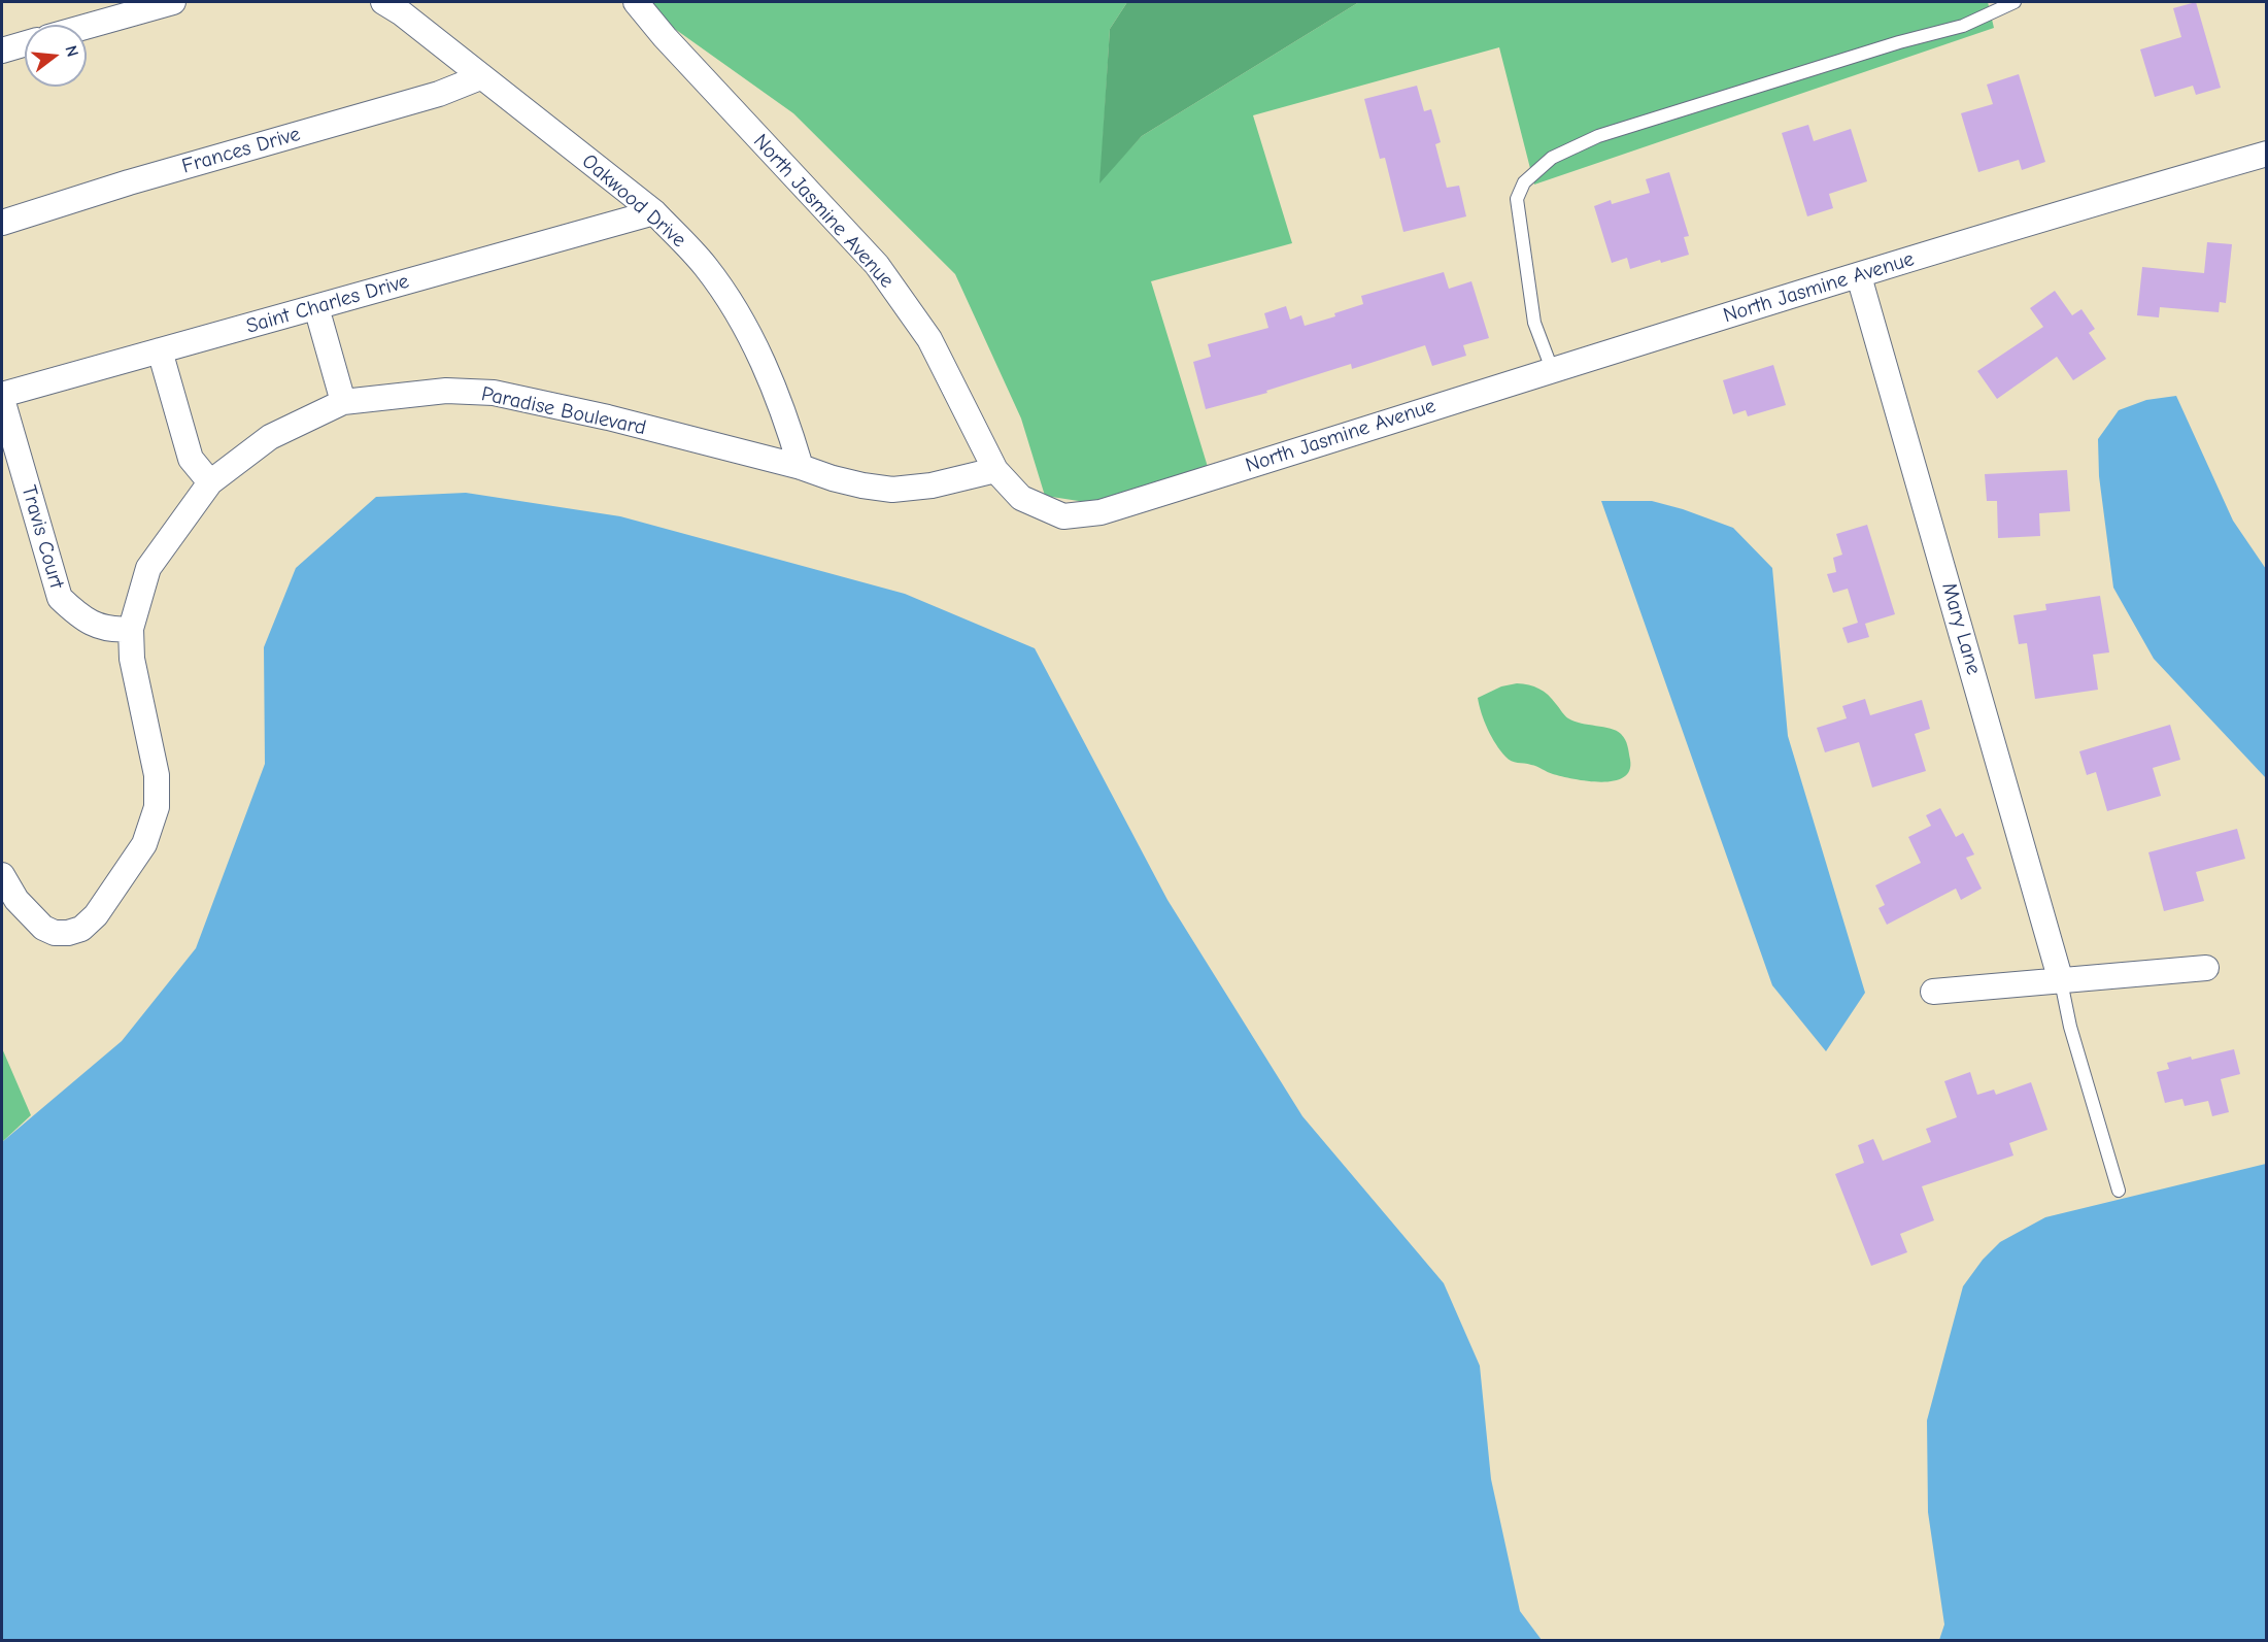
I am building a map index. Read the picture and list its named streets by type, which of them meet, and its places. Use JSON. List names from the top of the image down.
{
  "streets": {
    "street": [
      "Frances Drive",
      "Oakwood Drive",
      "North Jasmine Avenue",
      "Saint Charles Drive",
      "Paradise Boulevard",
      "Travis Court",
      "Mary Lane"
    ]
  },
  "crossings": [
    ["Frances Drive", "Oakwood Drive"],
    ["Oakwood Drive", "Saint Charles Drive"],
    ["Oakwood Drive", "Paradise Boulevard"],
    ["North Jasmine Avenue", "Paradise Boulevard"],
    ["North Jasmine Avenue", "Mary Lane"],
    ["Saint Charles Drive", "Travis Court"],
    ["Paradise Boulevard", "Travis Court"]
  ],
  "north": "right"
}
